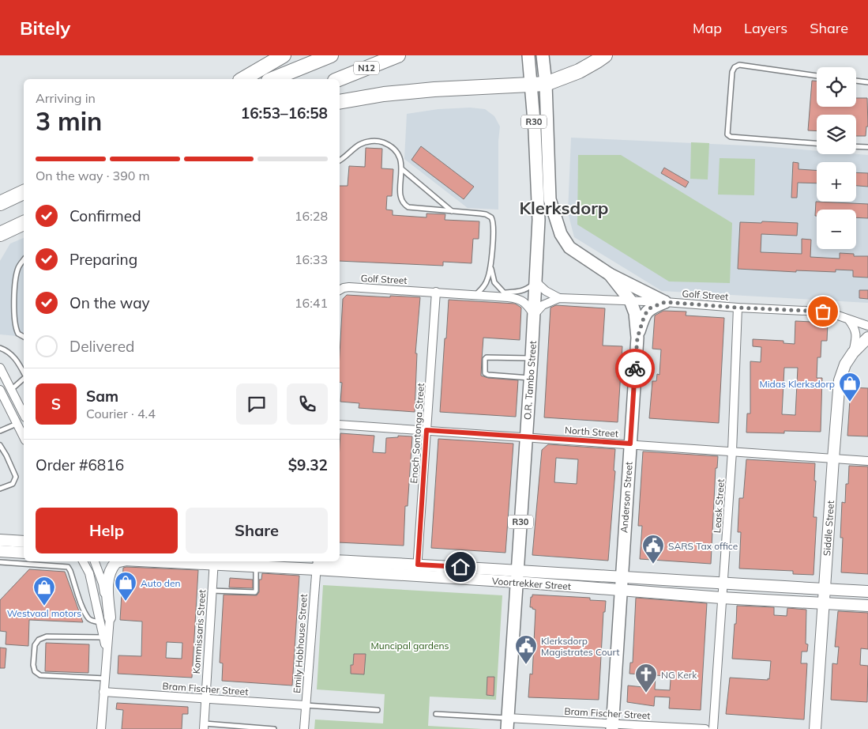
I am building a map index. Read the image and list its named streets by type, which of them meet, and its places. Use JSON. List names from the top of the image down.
{
  "streets": {
    "highway": ["N12"],
    "main road": ["R30", "O.R. Tambo Street", "Anderson Street"],
    "street": [
      "Golf Street",
      "North Street",
      "Enoch Sontonga Street",
      "Leask Street",
      "Siddle Street",
      "Voortrekker Street",
      "Kommissaris Street",
      "Emily Hobhouse Street",
      "Bram Fischer Street"
    ]
  },
  "crossings": [
    ["R30", "Anderson Street"],
    ["Golf Street", "O.R. Tambo Street"],
    ["Golf Street", "Enoch Sontonga Street"],
    ["Golf Street", "Anderson Street"],
    ["Golf Street", "Leask Street"],
    ["O.R. Tambo Street", "North Street"],
    ["O.R. Tambo Street", "Voortrekker Street"],
    ["O.R. Tambo Street", "Bram Fischer Street"],
    ["North Street", "Enoch Sontonga Street"],
    ["North Street", "Anderson Street"],
    ["North Street", "Leask Street"],
    ["North Street", "Siddle Street"],
    ["Enoch Sontonga Street", "Voortrekker Street"],
    ["Anderson Street", "Voortrekker Street"],
    ["Anderson Street", "Bram Fischer Street"],
    ["Leask Street", "Voortrekker Street"],
    ["Siddle Street", "Voortrekker Street"],
    ["Voortrekker Street", "Kommissaris Street"],
    ["Voortrekker Street", "Emily Hobhouse Street"],
    ["Kommissaris Street", "Bram Fischer Street"],
    ["Emily Hobhouse Street", "Bram Fischer Street"]
  ],
  "districts": ["Klerksdorp"],
  "parks": ["Muncipal gardens"],
  "places": {
    "shop": ["Midas Klerksdorp", "Auto den", "Westvaal motors"],
    "public building": ["SARS Tax office", "Klerksdorp Magistrates Court"],
    "church": ["NG Kerk"]
  },
  "page": {
    "header": "Bitely",
    "nav": ["Map", "Layers", "Share"],
    "map_buttons": ["+", "−"],
    "heading": ["3 min", "Arriving in", "16:53–16:58"],
    "panel": [
      "Sam",
      "Courier · 4.4",
      "Order #6816",
      "$9.32"
    ],
    "bar": "On the way · 390 m",
    "list": [
      ["Confirmed", "16:28"],
      ["Preparing", "16:33"],
      ["On the way", "16:41"],
      "Delivered"
    ],
    "round": "S",
    "buttons": ["Help", "Share"]
  }
}
